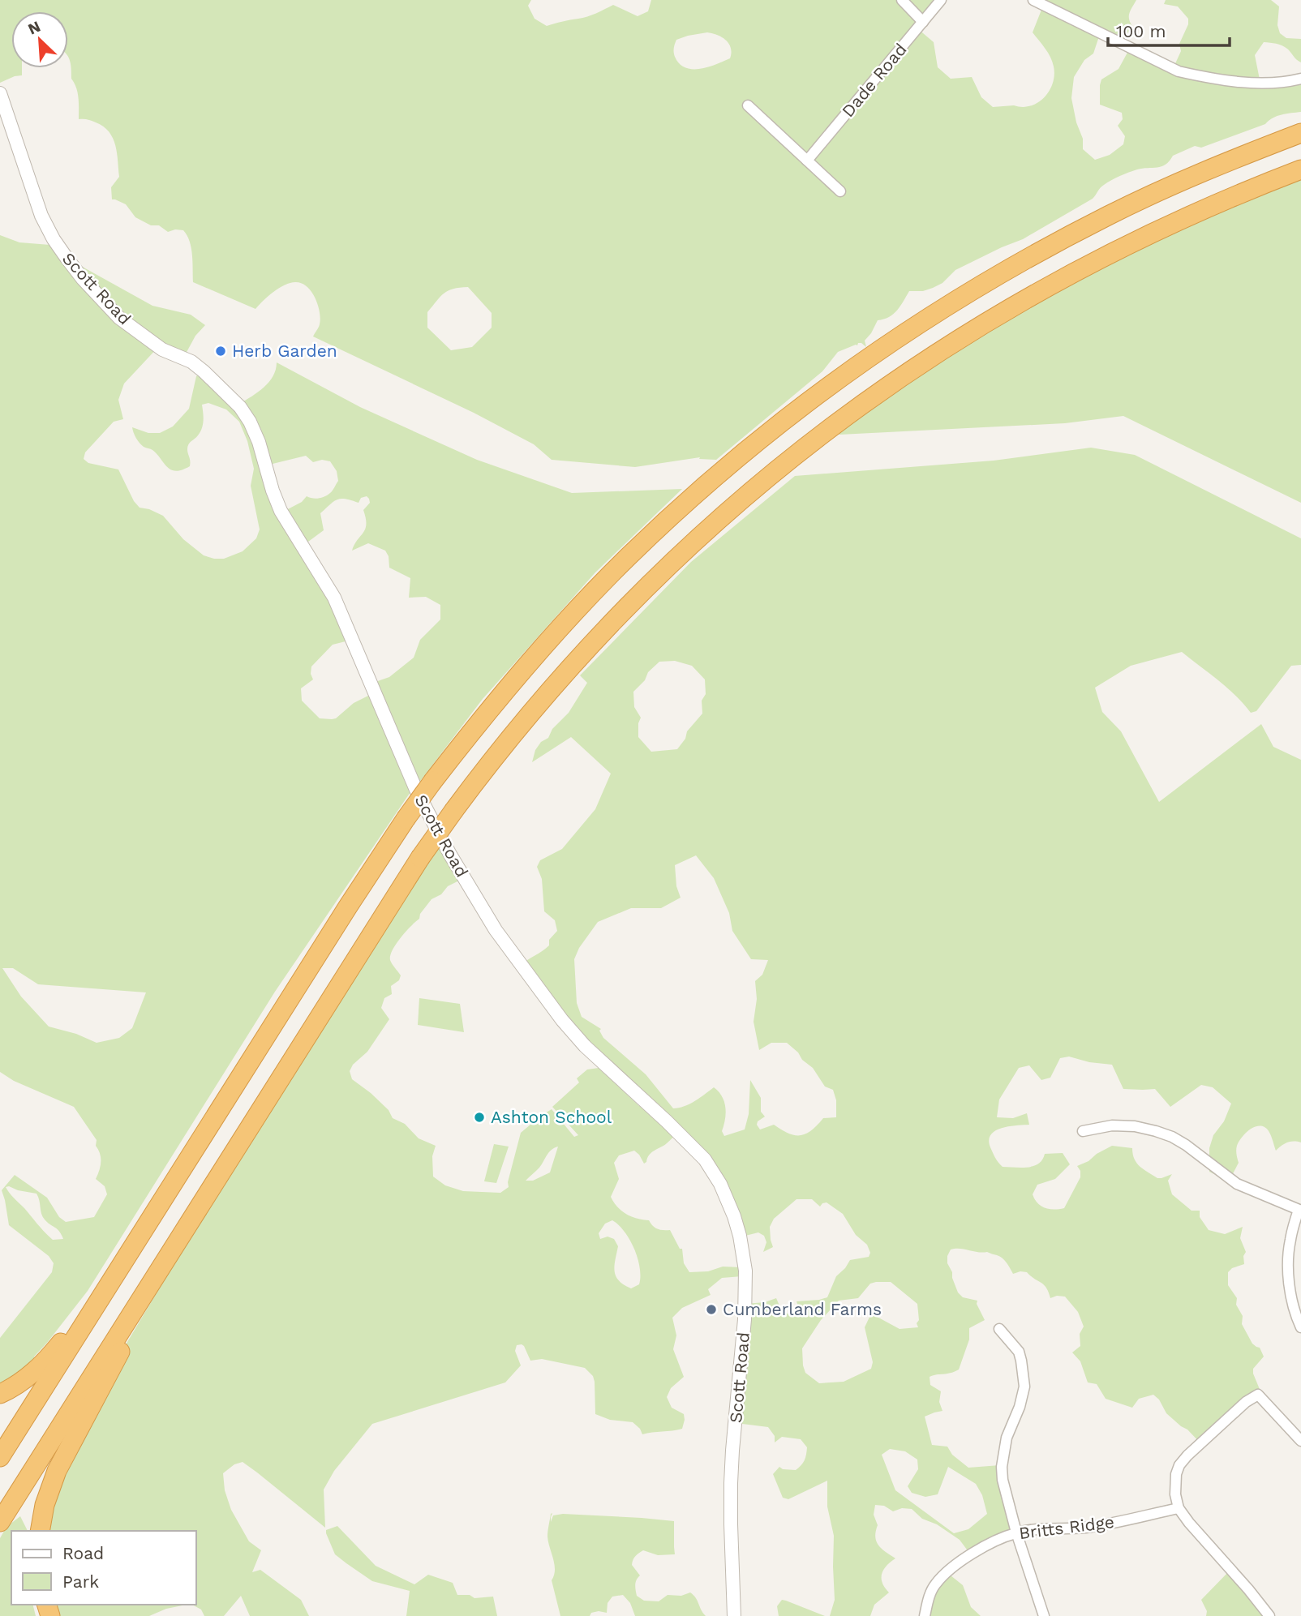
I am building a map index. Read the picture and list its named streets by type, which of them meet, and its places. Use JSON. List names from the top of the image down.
{
  "streets": {
    "street": ["Dade Road", "Scott Road", "Britts Ridge"]
  },
  "places": ["Herb Garden", "Ashton School", "Cumberland Farms"],
  "legend": ["Road", "Park"],
  "scale_bar": "100 m",
  "north": "top left"
}
